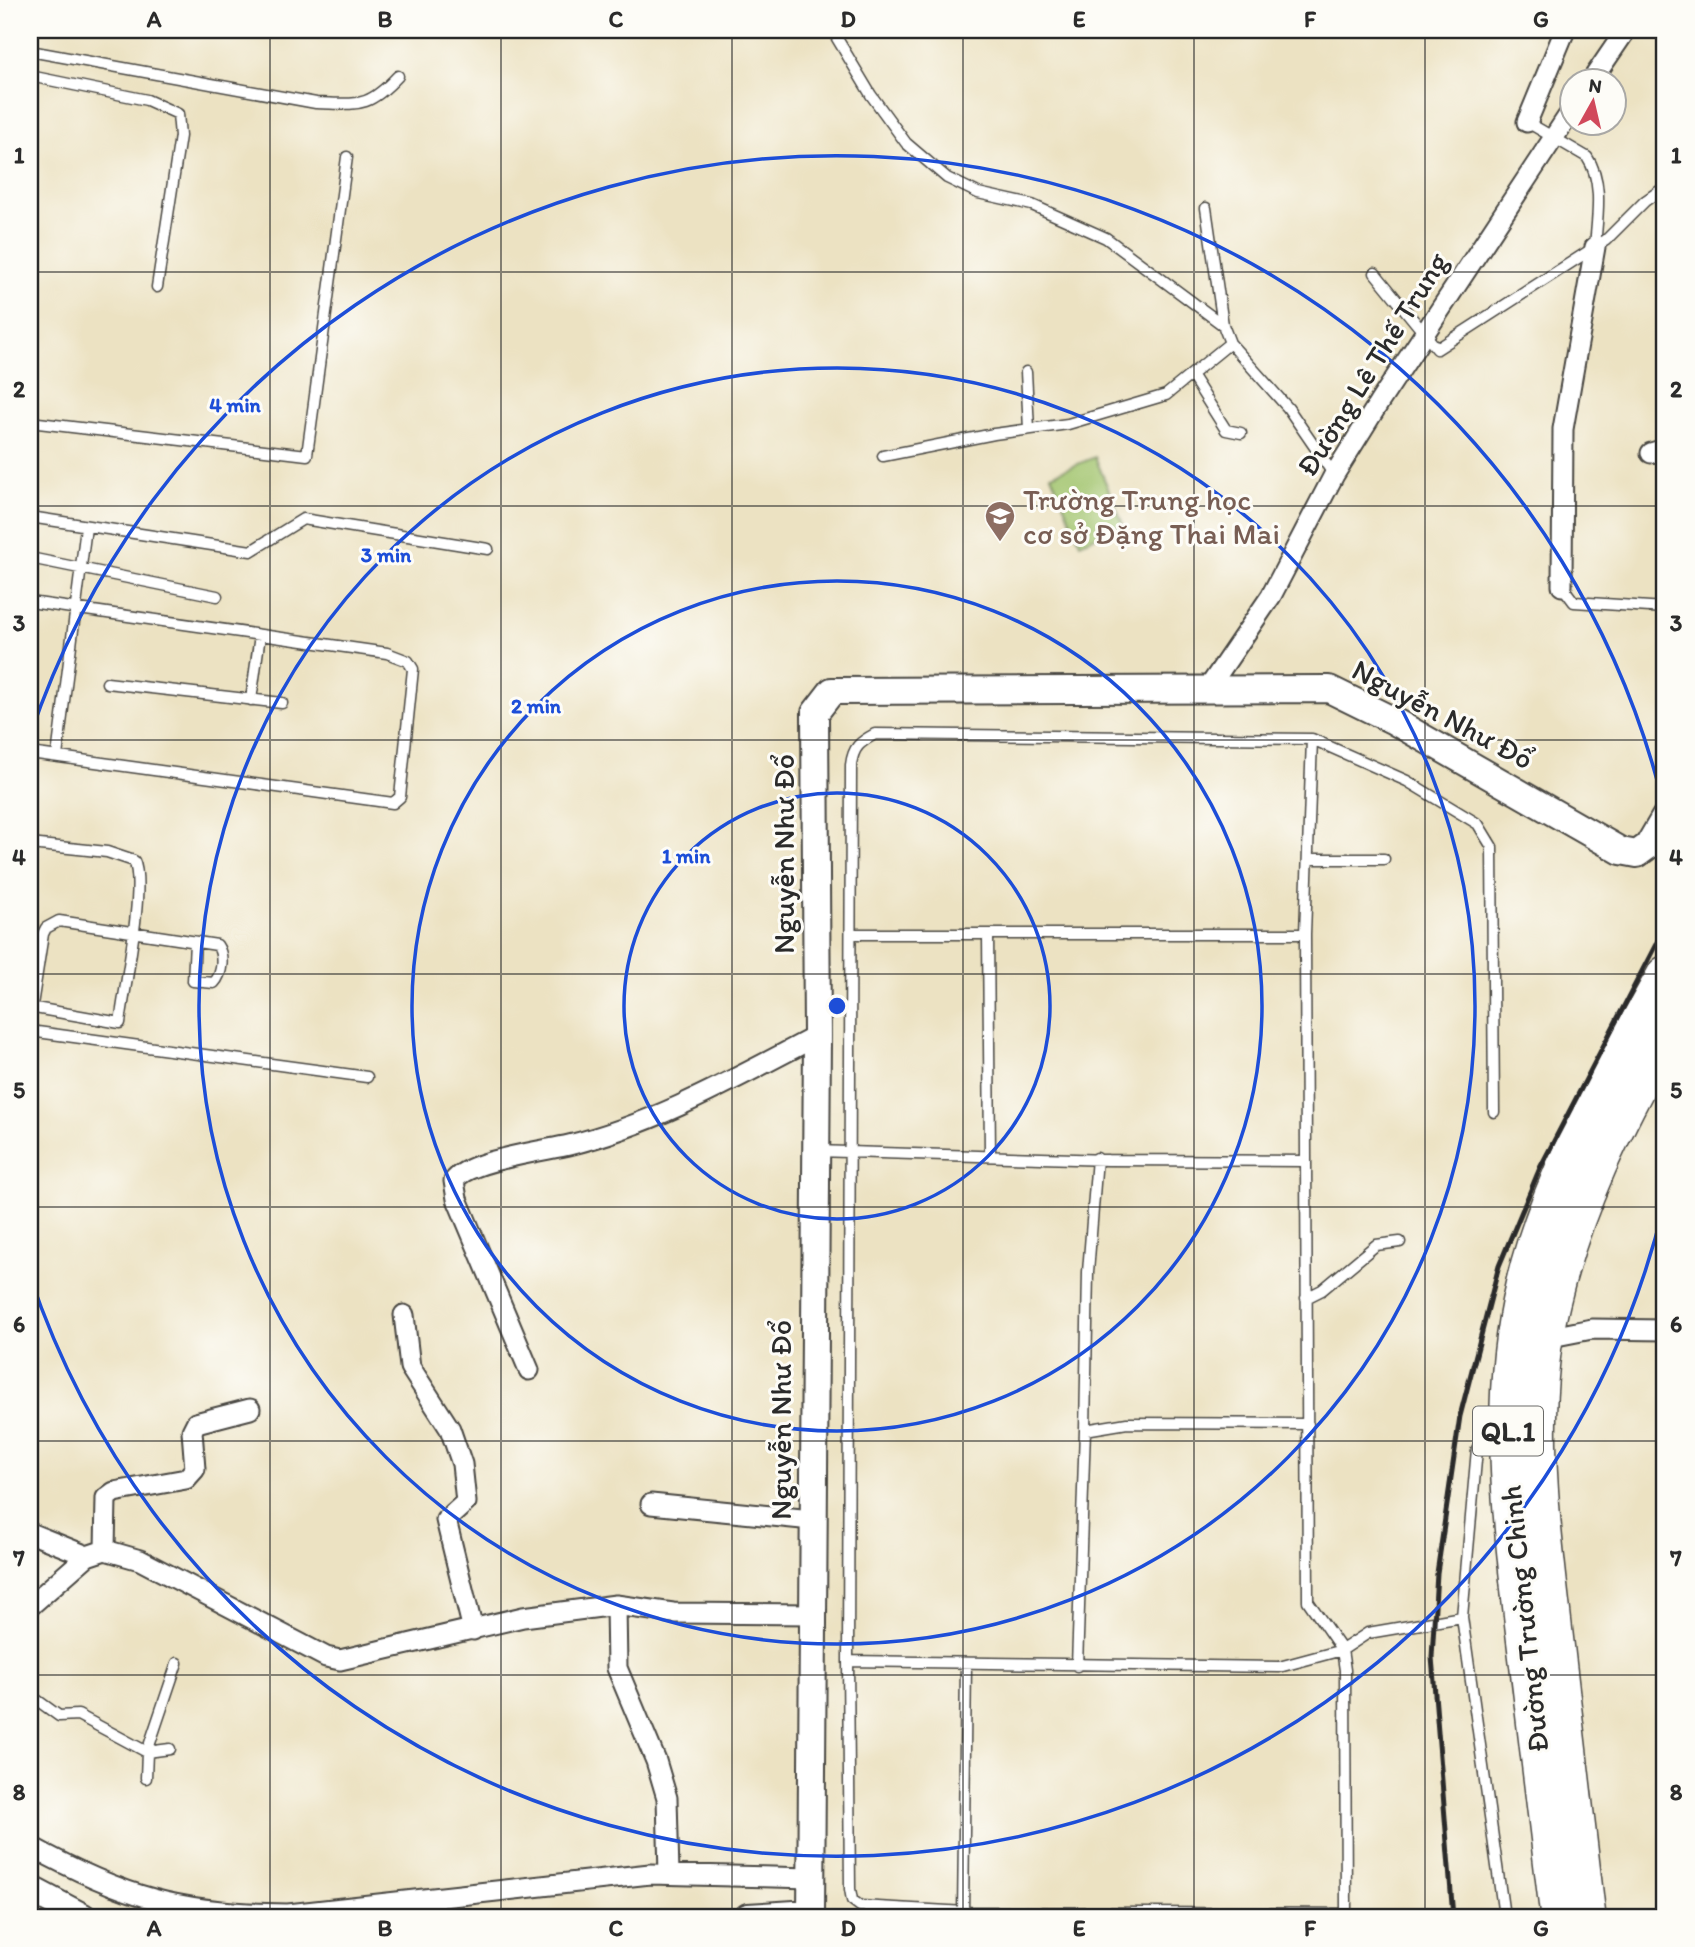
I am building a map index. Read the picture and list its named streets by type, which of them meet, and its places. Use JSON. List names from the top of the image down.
{
  "streets": {
    "highway": ["QL.1", "Đường Trường Chinh"],
    "street": ["Đường Lê Thế Trung", "Nguyễn Như Đổ"]
  },
  "crossings": [
    ["Đường Lê Thế Trung", "Nguyễn Như Đổ"]
  ],
  "places": {
    "school or university": ["Trường Trung học cơ sở Đặng Thai Mai"]
  },
  "north": "top",
  "grid": {
    "columns": [
      "A",
      "B",
      "C",
      "D",
      "E",
      "F",
      "G"
    ],
    "rows": [
      "1",
      "2",
      "3",
      "4",
      "5",
      "6",
      "7",
      "8"
    ]
  },
  "rings": [
    "4 min",
    "3 min",
    "2 min",
    "1 min"
  ]
}
